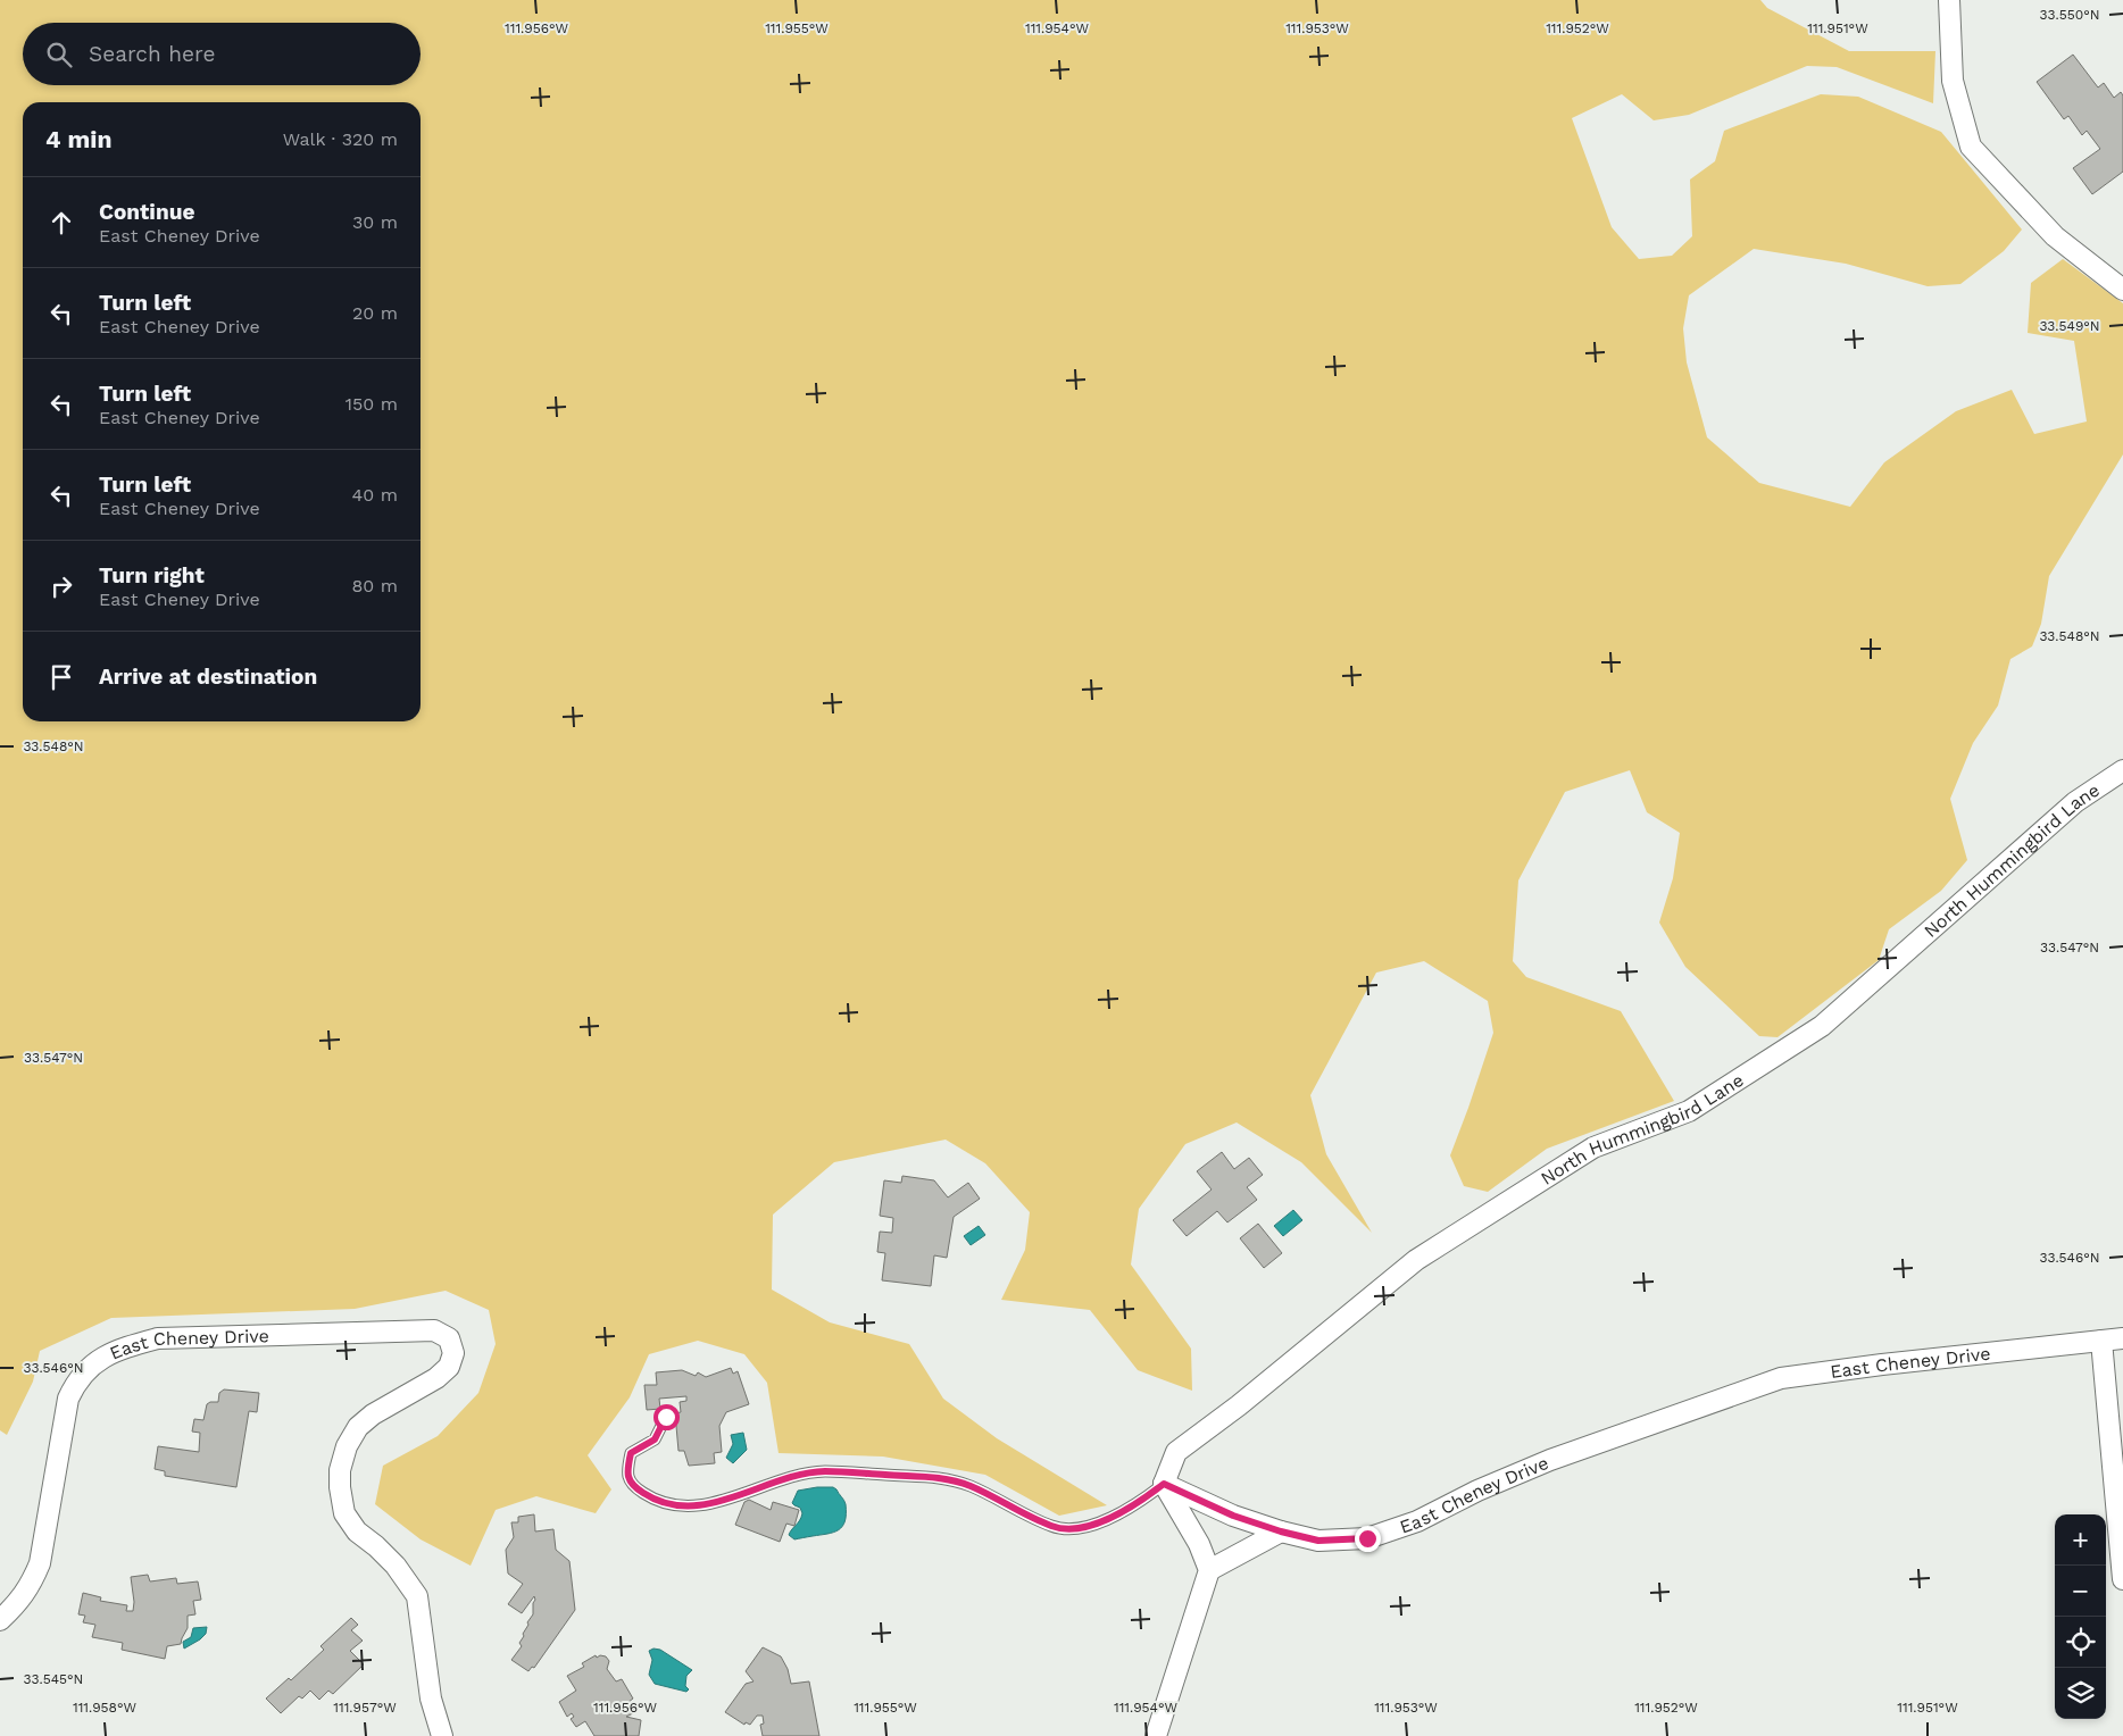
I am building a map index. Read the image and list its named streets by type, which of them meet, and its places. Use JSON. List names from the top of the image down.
{
  "streets": {
    "street": ["North Hummingbird Lane", "East Cheney Drive"]
  },
  "crossings": [
    ["North Hummingbird Lane", "East Cheney Drive"]
  ],
  "page": {
    "search": "Search here",
    "heading": ["4 min", "Walk · 320 m"],
    "list": [
      ["Continue", "East Cheney Drive", "30 m"],
      ["Turn left", "East Cheney Drive", "20 m"],
      ["Turn left", "East Cheney Drive", "150 m"],
      ["Turn left", "East Cheney Drive", "40 m"],
      ["Turn right", "East Cheney Drive", "80 m"],
      "Arrive at destination"
    ],
    "map_buttons": ["+", "−"]
  },
  "coordinates": [
    "33.550°N",
    "111.956°W",
    "111.955°W",
    "111.954°W",
    "111.953°W",
    "111.952°W",
    "111.951°W",
    "33.549°N",
    "33.548°N",
    "33.547°N",
    "33.546°N",
    "33.545°N",
    "111.958°W",
    "111.957°W"
  ]
}
